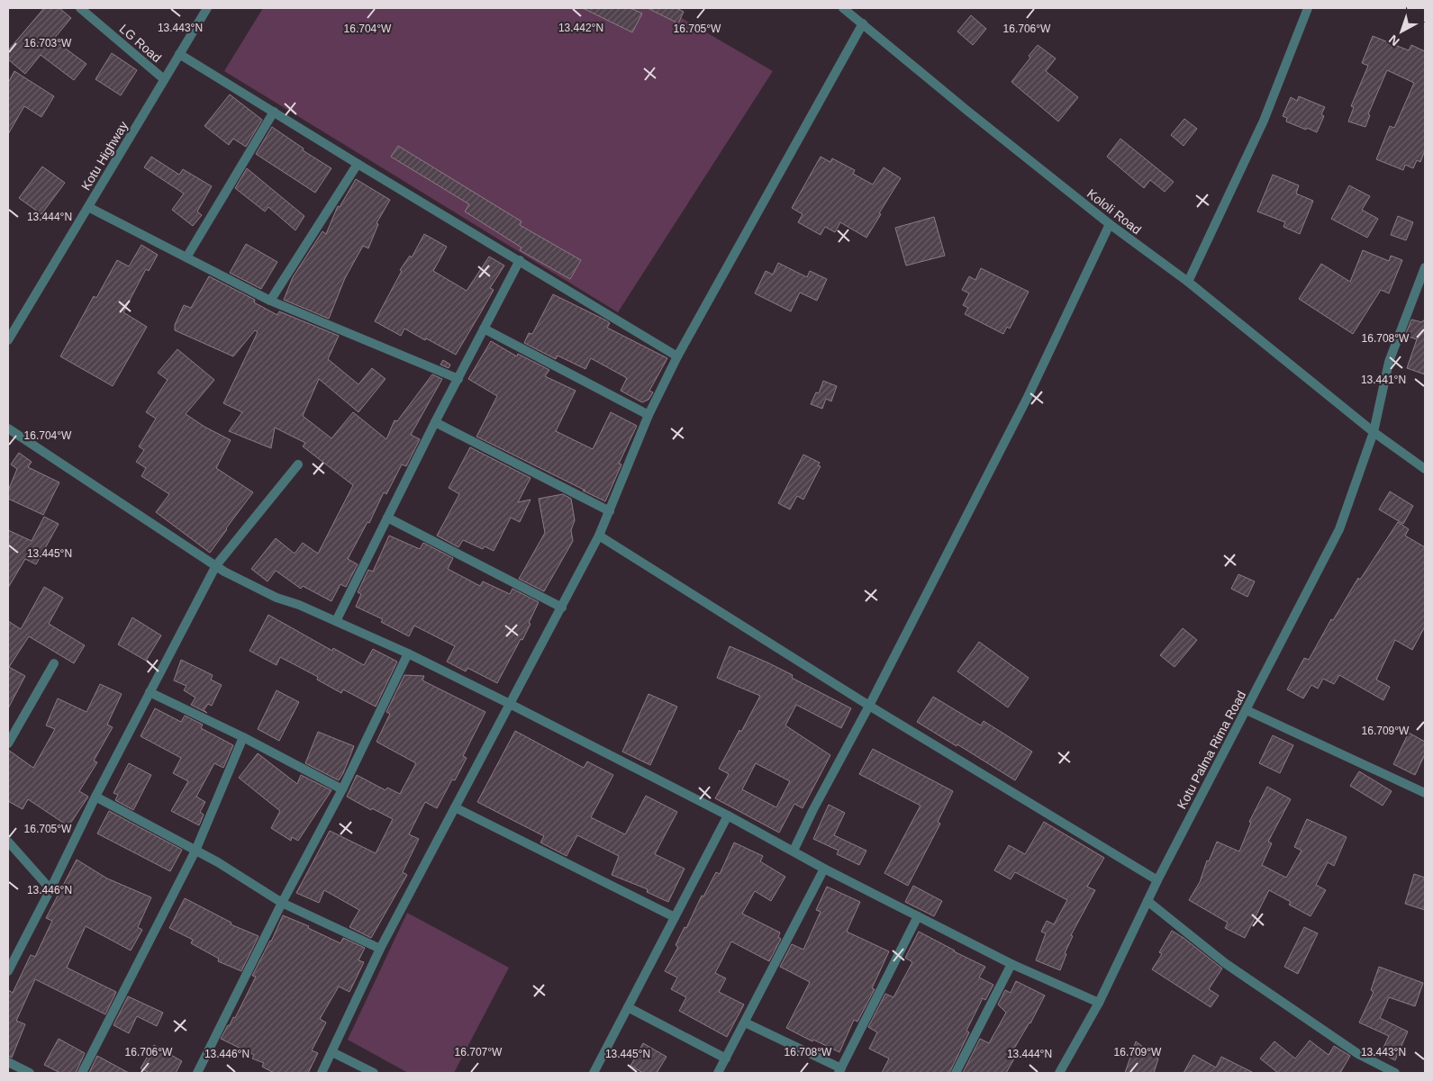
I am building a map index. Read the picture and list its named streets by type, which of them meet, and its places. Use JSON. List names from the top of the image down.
{
  "streets": {
    "street": [
      "LG Road",
      "Kotu Highway",
      "Kololi Road",
      "Kotu Palma Rima Road"
    ]
  },
  "crossings": [
    ["LG Road", "Kotu Highway"],
    ["Kololi Road", "Kotu Palma Rima Road"]
  ],
  "north": "bottom left",
  "coordinates": [
    "13.443°N",
    "13.442°N",
    "16.704°W",
    "16.705°W",
    "16.706°W",
    "16.703°W",
    "13.444°N",
    "16.708°W",
    "13.441°N",
    "13.445°N",
    "16.709°W",
    "13.446°N",
    "16.707°W"
  ]
}
